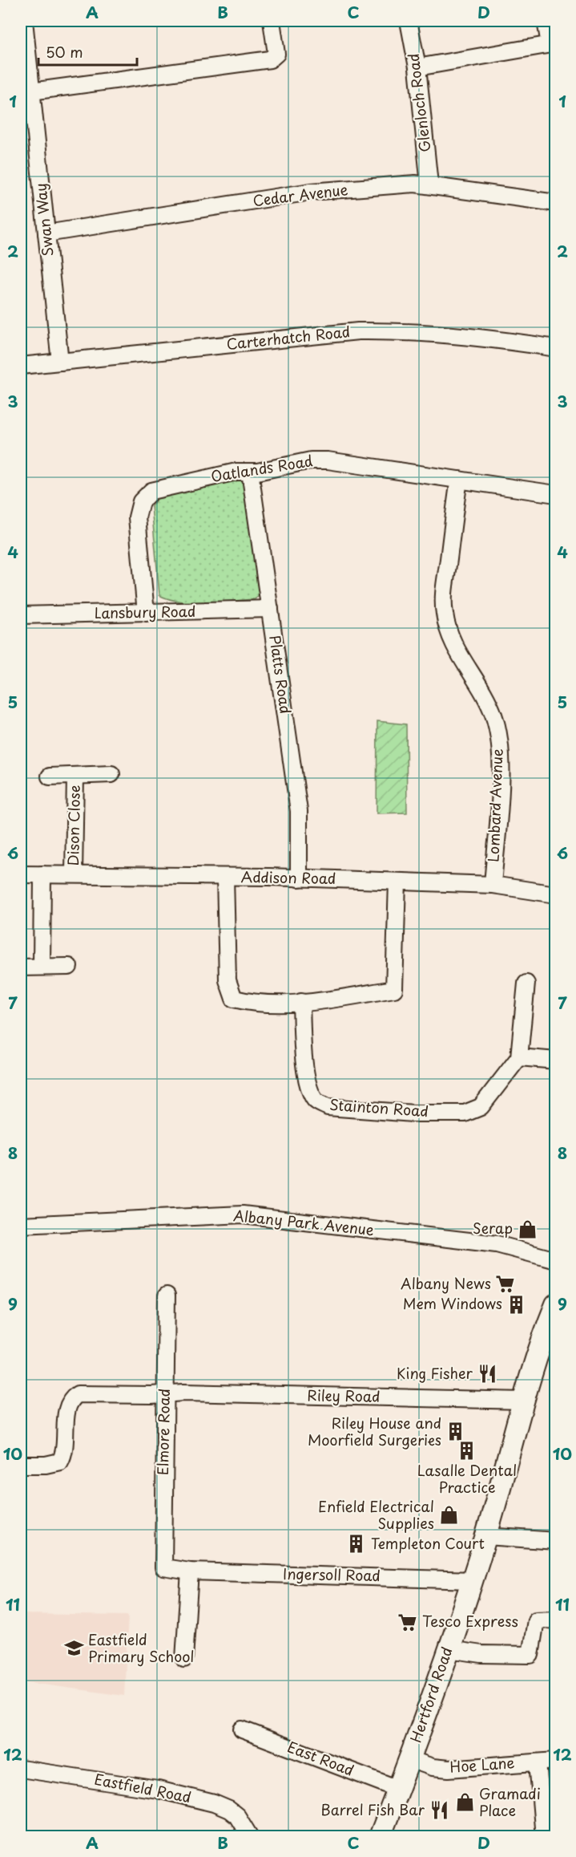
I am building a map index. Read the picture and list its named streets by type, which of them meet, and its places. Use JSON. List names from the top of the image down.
{
  "streets": {
    "main road": ["Hertford Road"],
    "street": [
      "Glenloch Road",
      "Cedar Avenue",
      "Swan Way",
      "Carterhatch Road",
      "Oatlands Road",
      "Lansbury Road",
      "Platts Road",
      "Lombard Avenue",
      "Dison Close",
      "Addison Road",
      "Stainton Road",
      "Albany Park Avenue",
      "Riley Road",
      "Elmore Road",
      "Ingersoll Road",
      "East Road",
      "Hoe Lane",
      "Eastfield Road"
    ]
  },
  "crossings": [
    ["Glenloch Road", "Cedar Avenue"],
    ["Cedar Avenue", "Swan Way"],
    ["Swan Way", "Carterhatch Road"],
    ["Oatlands Road", "Lansbury Road"],
    ["Oatlands Road", "Platts Road"],
    ["Oatlands Road", "Lombard Avenue"],
    ["Lansbury Road", "Platts Road"],
    ["Platts Road", "Addison Road"],
    ["Lombard Avenue", "Addison Road"],
    ["Dison Close", "Addison Road"],
    ["Riley Road", "Elmore Road"],
    ["Riley Road", "Hertford Road"],
    ["Elmore Road", "Ingersoll Road"],
    ["Ingersoll Road", "Hertford Road"],
    ["Hertford Road", "East Road"],
    ["Hertford Road", "Hoe Lane"]
  ],
  "places": {
    "shop": ["Serap", "Enfield Electrical Supplies", "Gramadi Place"],
    "supermarket": ["Albany News", "Tesco Express"],
    "building": [
      "Mem Windows",
      "Riley House and Moorfield Surgeries",
      "Lasalle Dental Practice",
      "Templeton Court"
    ],
    "restaurant": ["King Fisher", "Barrel Fish Bar"],
    "school or university": ["Eastfield Primary School"]
  },
  "scale_bar": "50 m",
  "grid": {
    "columns": [
      "A",
      "B",
      "C",
      "D"
    ],
    "rows": [
      "1",
      "2",
      "3",
      "4",
      "5",
      "6",
      "7",
      "8",
      "9",
      "10",
      "11",
      "12"
    ]
  }
}
